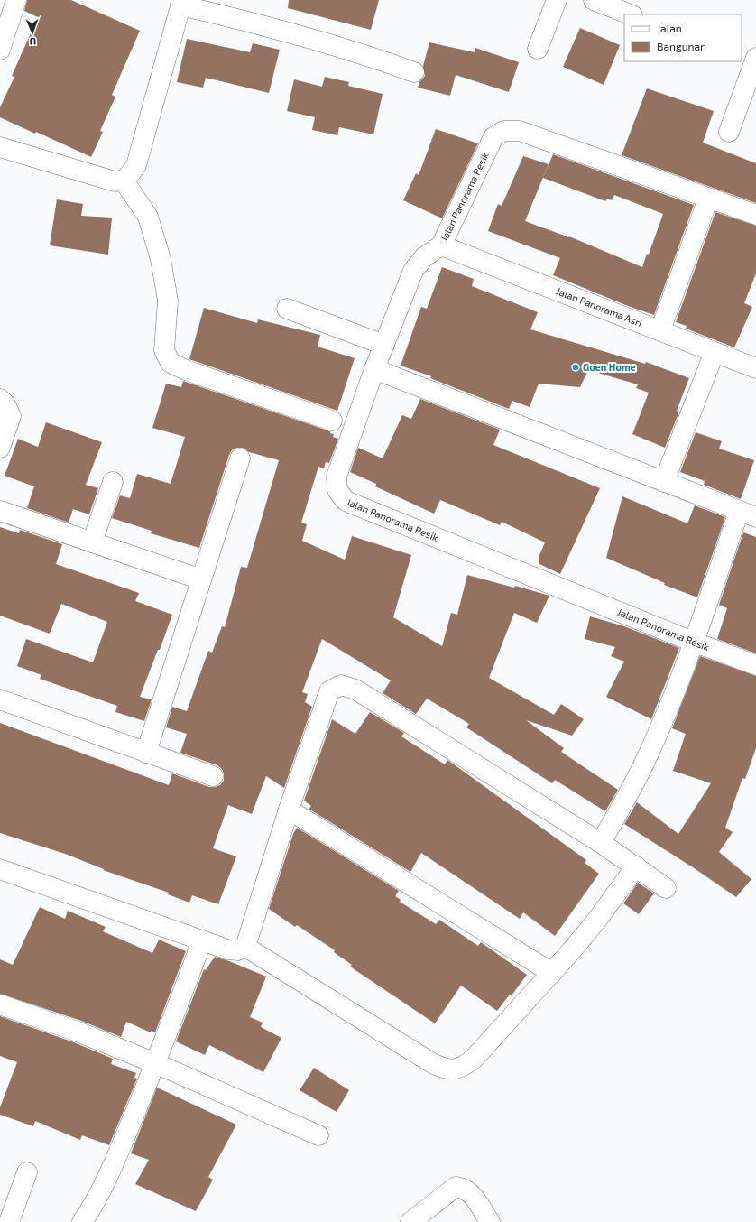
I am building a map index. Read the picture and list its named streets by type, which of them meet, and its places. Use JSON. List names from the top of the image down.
{
  "streets": {
    "street": ["Jalan Panorama Resik", "Jalan Panorama Asri"]
  },
  "crossings": [
    ["Jalan Panorama Resik", "Jalan Panorama Asri"]
  ],
  "places": ["Goen Home"],
  "legend": ["Jalan", "Bangunan"],
  "north": "bottom"
}
